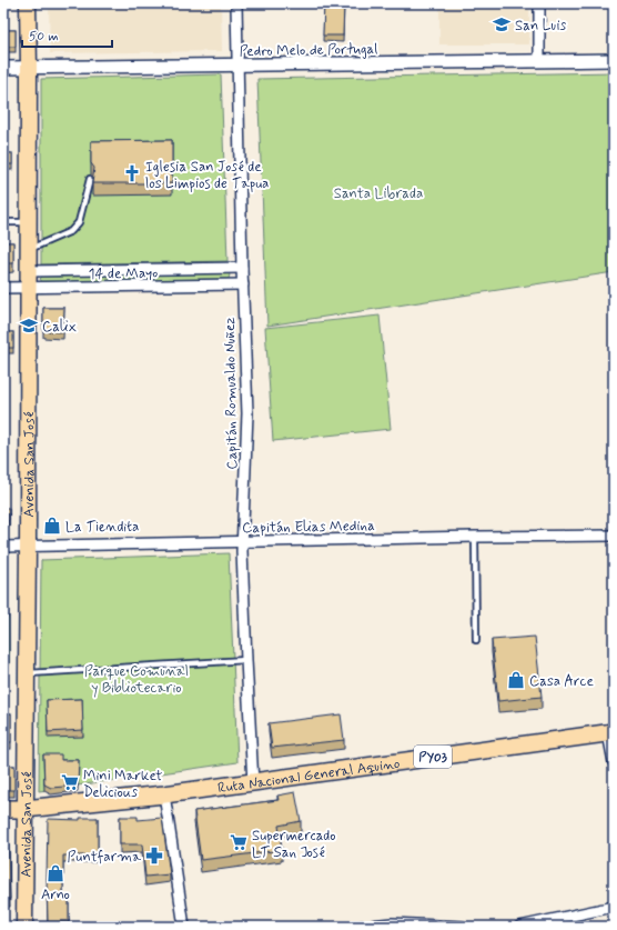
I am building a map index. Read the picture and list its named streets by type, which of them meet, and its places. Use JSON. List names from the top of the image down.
{
  "streets": {
    "highway": ["PY03", "Ruta Nacional General Aquino"],
    "main road": ["Avenida San José"],
    "street": [
      "Pedro Melo de Portugal",
      "14 de Mayo",
      "Capitán Romualdo Nuñez",
      "Capitán Elias Medina"
    ]
  },
  "crossings": [
    ["Pedro Melo de Portugal", "Capitán Romualdo Nuñez"],
    ["Pedro Melo de Portugal", "Avenida San José"],
    ["14 de Mayo", "Capitán Romualdo Nuñez"],
    ["14 de Mayo", "Avenida San José"],
    ["Capitán Romualdo Nuñez", "Capitán Elias Medina"],
    ["Capitán Romualdo Nuñez", "Ruta Nacional General Aquino"],
    ["Avenida San José", "Capitán Elias Medina"],
    ["Avenida San José", "Ruta Nacional General Aquino"]
  ],
  "parks": ["Santa Librada", "Parque Comunal y Bibliotecario"],
  "places": {
    "school or university": ["San Luis", "Calix"],
    "church": ["Iglesia San José de los Limpios de Tapua"],
    "shop": ["La Tiendita", "Casa Arce", "Arno"],
    "supermarket": ["Mini Market Delicious", "Supermercado LT San José"],
    "pharmacy": ["Puntfarma"]
  },
  "scale_bar": "50 m"
}
